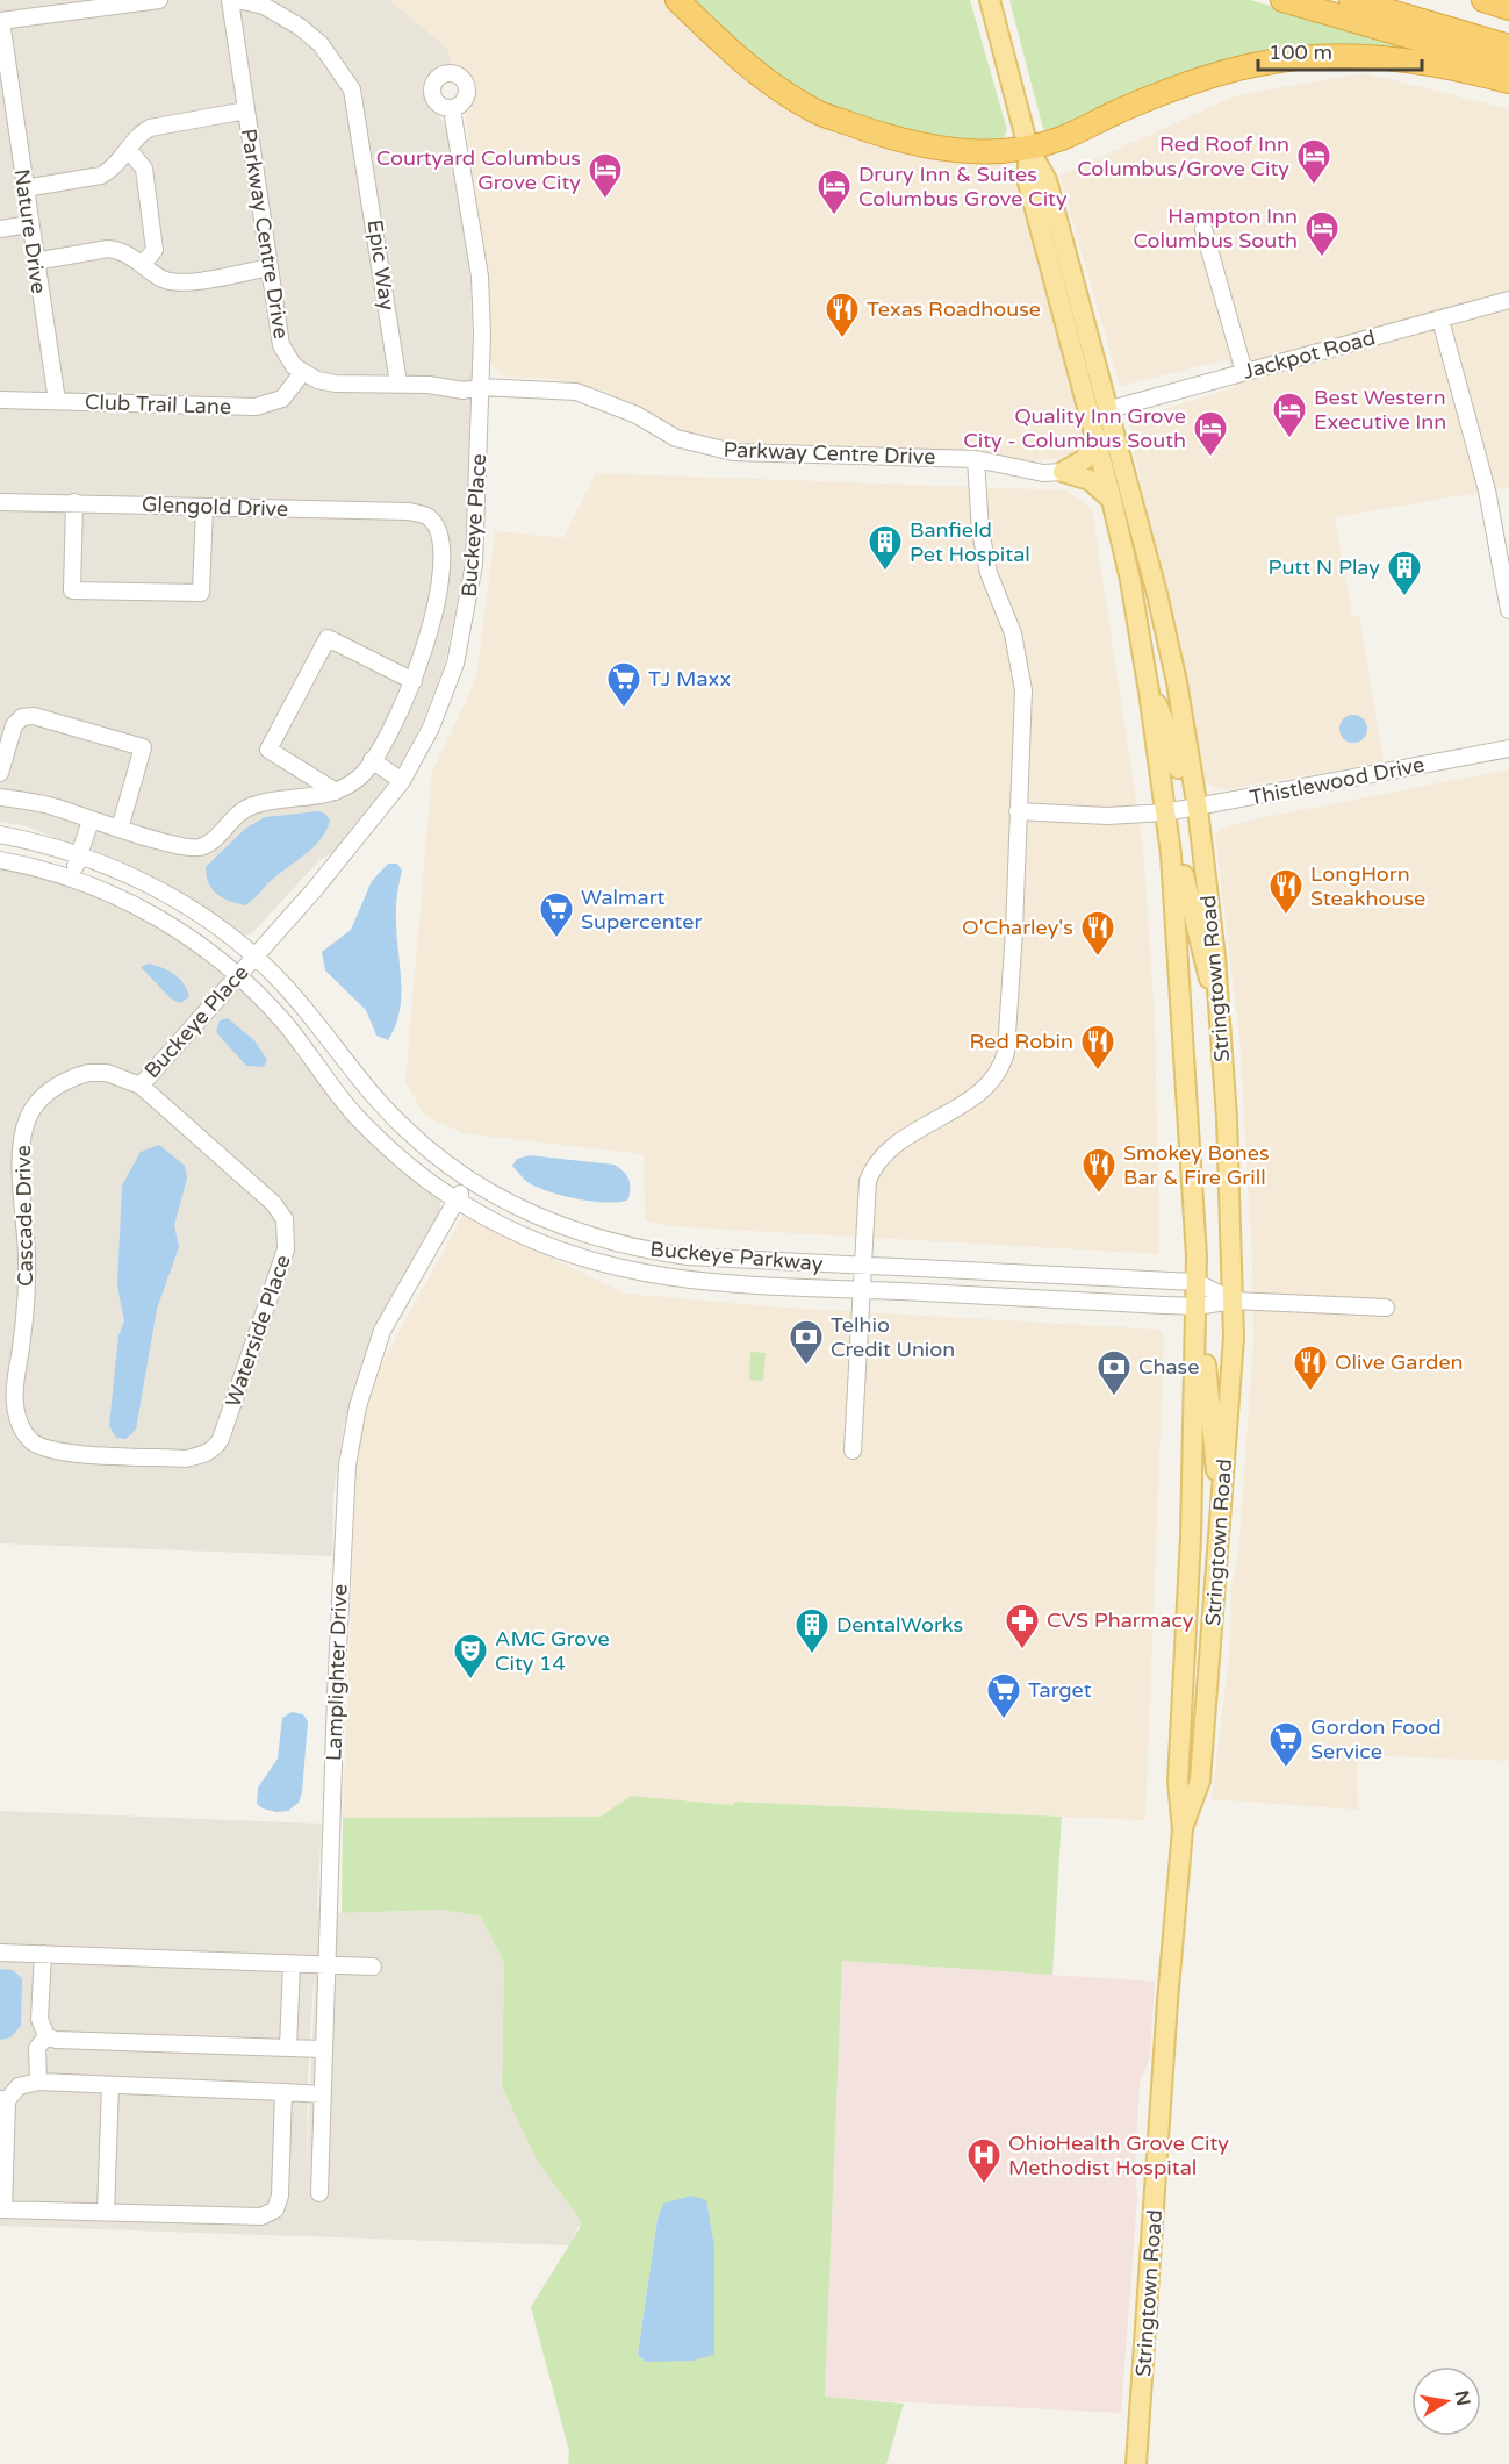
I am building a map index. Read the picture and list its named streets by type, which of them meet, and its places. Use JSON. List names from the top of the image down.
{
  "streets": {
    "main road": ["Stringtown Road"],
    "street": [
      "Nature Drive",
      "Parkway Centre Drive",
      "Epic Way",
      "Jackpot Road",
      "Club Trail Lane",
      "Glengold Drive",
      "Buckeye Place",
      "Thistlewood Drive",
      "Cascade Drive",
      "Buckeye Parkway",
      "Waterside Place",
      "Lamplighter Drive"
    ]
  },
  "crossings": [
    ["Nature Drive", "Club Trail Lane"],
    ["Parkway Centre Drive", "Epic Way"],
    ["Parkway Centre Drive", "Club Trail Lane"],
    ["Parkway Centre Drive", "Buckeye Place"],
    ["Jackpot Road", "Stringtown Road"],
    ["Buckeye Place", "Cascade Drive"],
    ["Buckeye Place", "Buckeye Parkway"],
    ["Buckeye Place", "Waterside Place"],
    ["Thistlewood Drive", "Stringtown Road"],
    ["Stringtown Road", "Buckeye Parkway"],
    ["Cascade Drive", "Waterside Place"],
    ["Buckeye Parkway", "Lamplighter Drive"]
  ],
  "places": {
    "hotel": [
      "Red Roof Inn Columbus/Grove City",
      "Courtyard Columbus Grove City",
      "Drury Inn & Suites Columbus Grove City",
      "Hampton Inn Columbus South",
      "Best Western Executive Inn",
      "Quality Inn Grove City - Columbus South"
    ],
    "restaurant": [
      "Texas Roadhouse",
      "LongHorn Steakhouse",
      "O'Charley's",
      "Red Robin",
      "Smokey Bones Bar & Fire Grill",
      "Olive Garden"
    ],
    "building": ["Banfield Pet Hospital", "Putt N Play", "DentalWorks"],
    "supermarket": [
      "TJ Maxx",
      "Walmart Supercenter",
      "Target",
      "Gordon Food Service"
    ],
    "bank": ["Telhio Credit Union", "Chase"],
    "pharmacy": ["CVS Pharmacy"],
    "theatre": ["AMC Grove City 14"],
    "hospital": ["OhioHealth Grove City Methodist Hospital"]
  },
  "scale_bar": "100 m",
  "north": "right"
}
